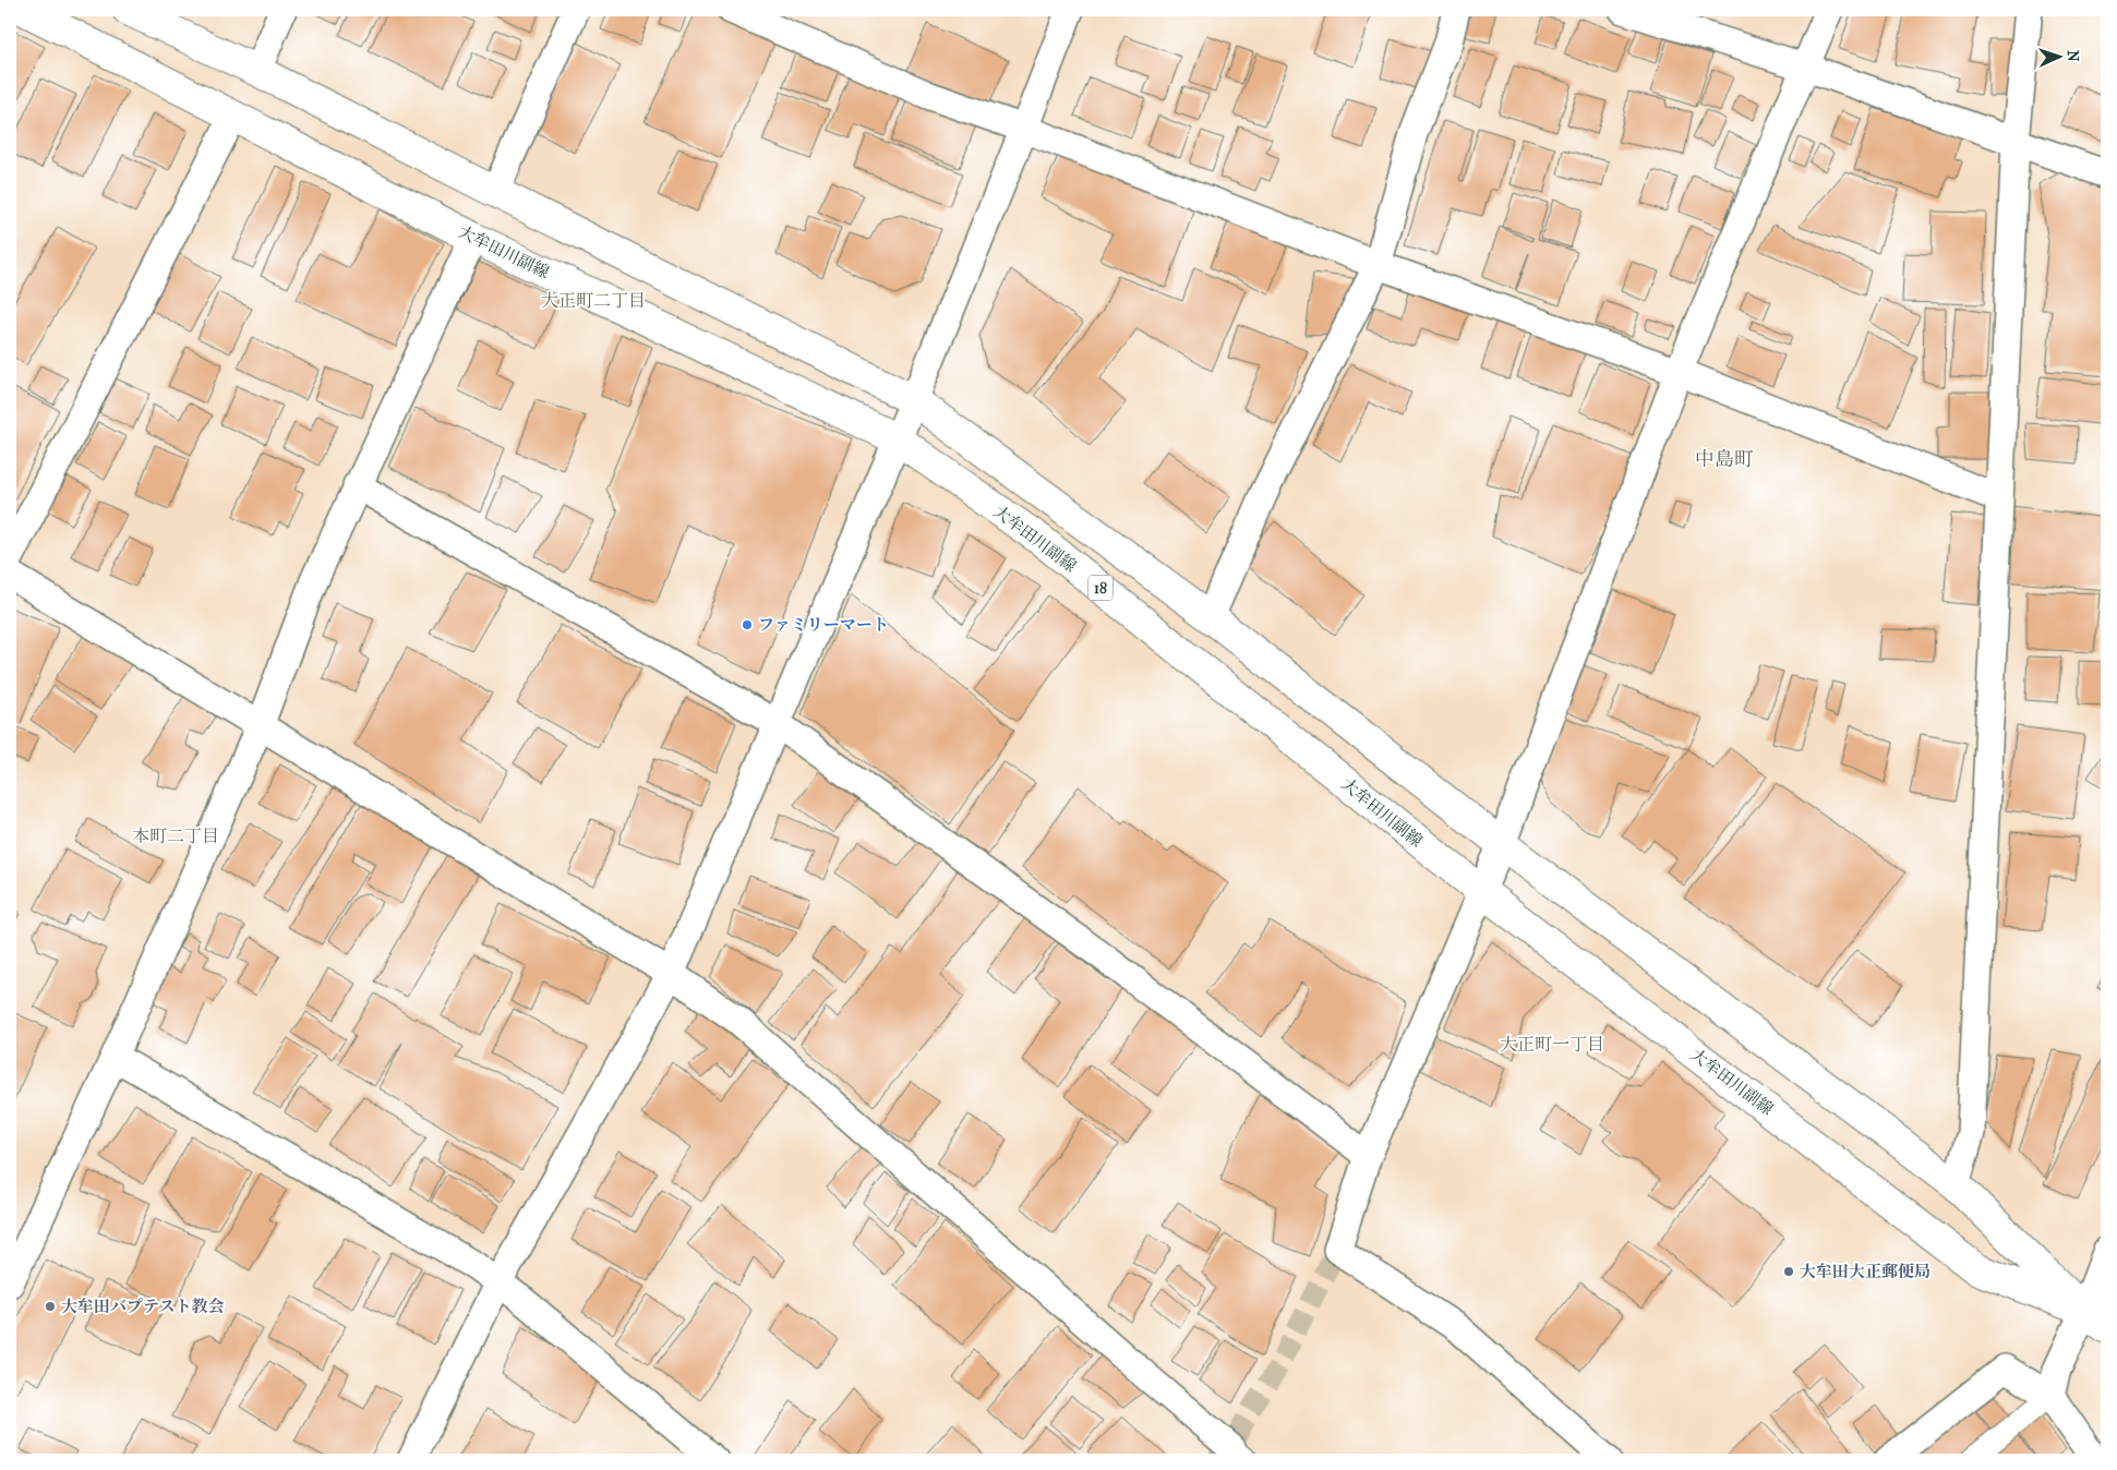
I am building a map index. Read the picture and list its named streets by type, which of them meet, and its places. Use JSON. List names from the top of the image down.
{
  "streets": {
    "main road": ["大牟田川副線", "18"]
  },
  "crossings": [
    ["大牟田川副線", "18"]
  ],
  "districts": [
    "大正町二丁目",
    "中島町",
    "本町二丁目",
    "大正町一丁目"
  ],
  "places": ["ファミリーマート", "大牟田大正郵便局", "大牟田バプテスト教会"],
  "north": "right"
}
